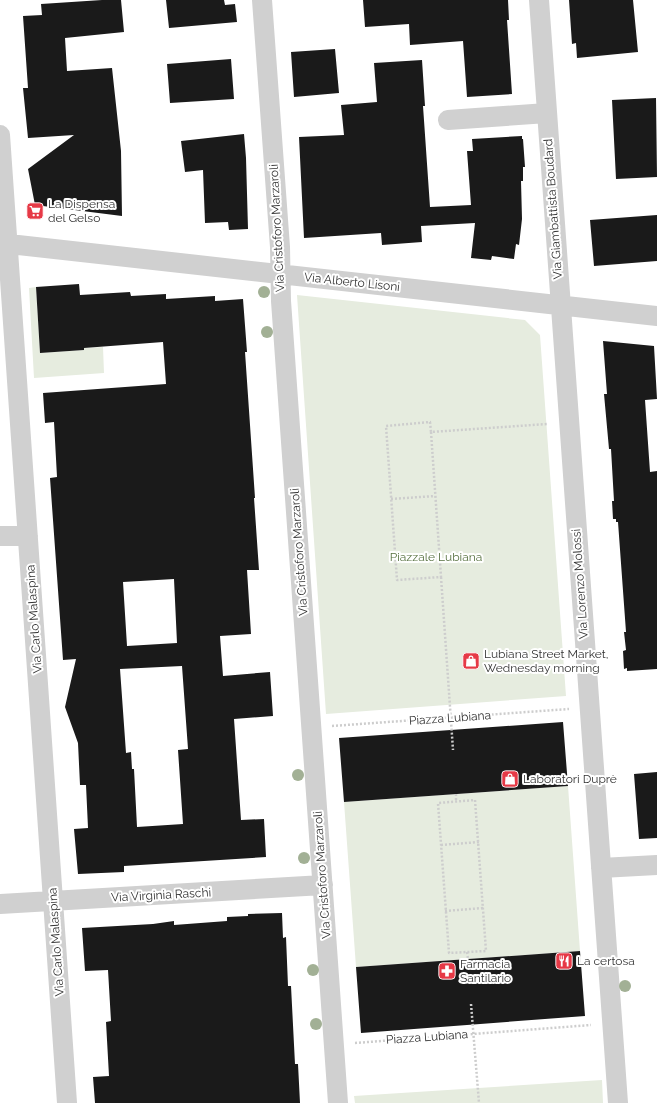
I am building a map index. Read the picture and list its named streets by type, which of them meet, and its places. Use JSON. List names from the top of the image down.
{
  "streets": {
    "street": [
      "Via Giambattista Boudard",
      "Via Cristoforo Marzaroli",
      "Via Alberto Lisoni",
      "Via Lorenzo Molossi",
      "Via Carlo Malaspina",
      "Via Virginia Raschi"
    ],
    "path": ["Piazza Lubiana"]
  },
  "crossings": [
    ["Via Giambattista Boudard", "Via Alberto Lisoni"],
    ["Via Giambattista Boudard", "Via Lorenzo Molossi"],
    ["Via Cristoforo Marzaroli", "Via Alberto Lisoni"],
    ["Via Cristoforo Marzaroli", "Piazza Lubiana"],
    ["Via Cristoforo Marzaroli", "Via Virginia Raschi"],
    ["Via Alberto Lisoni", "Via Lorenzo Molossi"],
    ["Via Alberto Lisoni", "Via Carlo Malaspina"],
    ["Via Lorenzo Molossi", "Piazza Lubiana"],
    ["Via Carlo Malaspina", "Via Virginia Raschi"]
  ],
  "parks": ["Piazzale Lubiana"],
  "places": {
    "supermarket": ["La Dispensa del Gelso"],
    "shop": ["Lubiana Street Market, Wednesday morning", "Laboratori Duprè"],
    "restaurant": ["La certosa"],
    "pharmacy": ["Farmacia Santilario"]
  }
}
